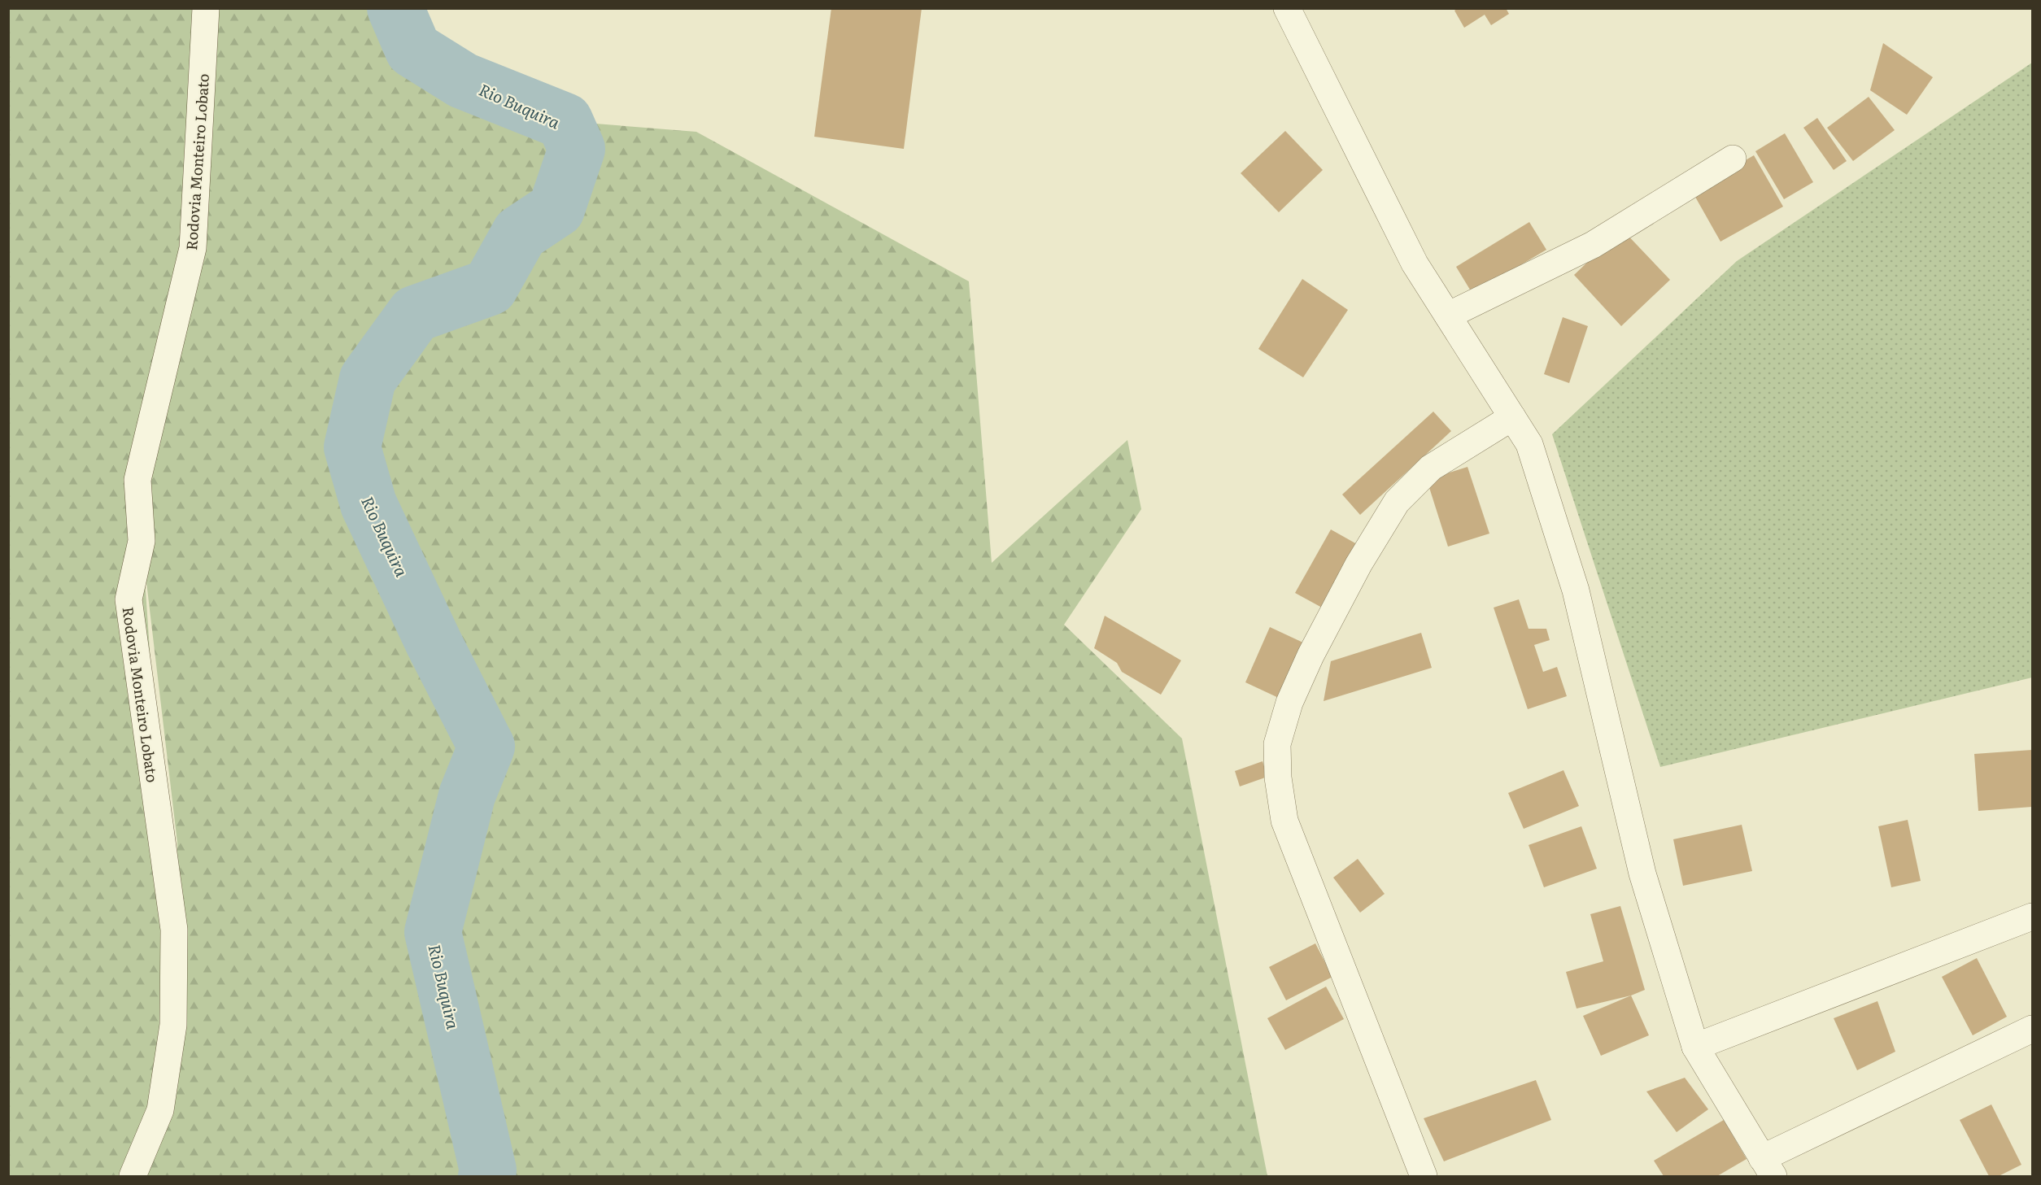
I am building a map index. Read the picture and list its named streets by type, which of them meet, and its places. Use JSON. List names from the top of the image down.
{
  "streets": {
    "street": ["Rodovia Monteiro Lobato"]
  },
  "water": ["Rio Buquira"]
}
